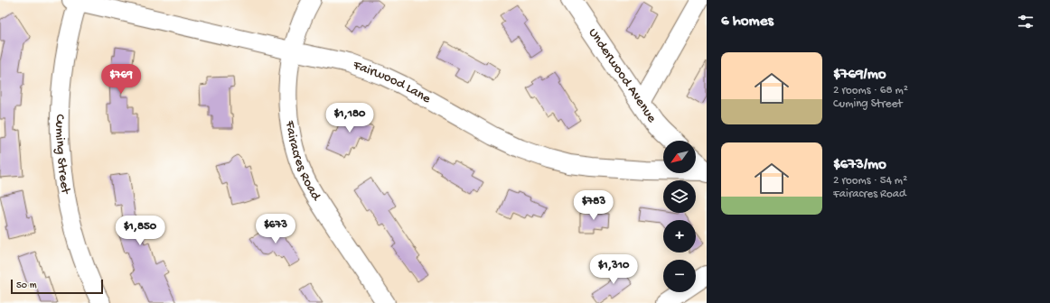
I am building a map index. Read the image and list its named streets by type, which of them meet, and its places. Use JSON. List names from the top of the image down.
{
  "streets": {
    "main road": ["Underwood Avenue"],
    "street": ["Fairwood Lane", "Cuming Street", "Fairacres Road"]
  },
  "crossings": [
    ["Fairwood Lane", "Cuming Street"],
    ["Fairwood Lane", "Fairacres Road"]
  ],
  "scale_bar": "50 m",
  "north": "bottom left",
  "page": {
    "heading": "6 homes",
    "list": [
      {
        "name": "$769/mo",
        "note": "2 rooms · 68 m² · Cuming Street"
      },
      {
        "name": "$673/mo",
        "note": "2 rooms · 54 m² · Fairacres Road"
      }
    ],
    "price": [
      "$769",
      "$1,180",
      "$783",
      "$673",
      "$1,850",
      "$1,310"
    ],
    "map_buttons": ["+", "−"],
    "scale": "50 m"
  }
}
